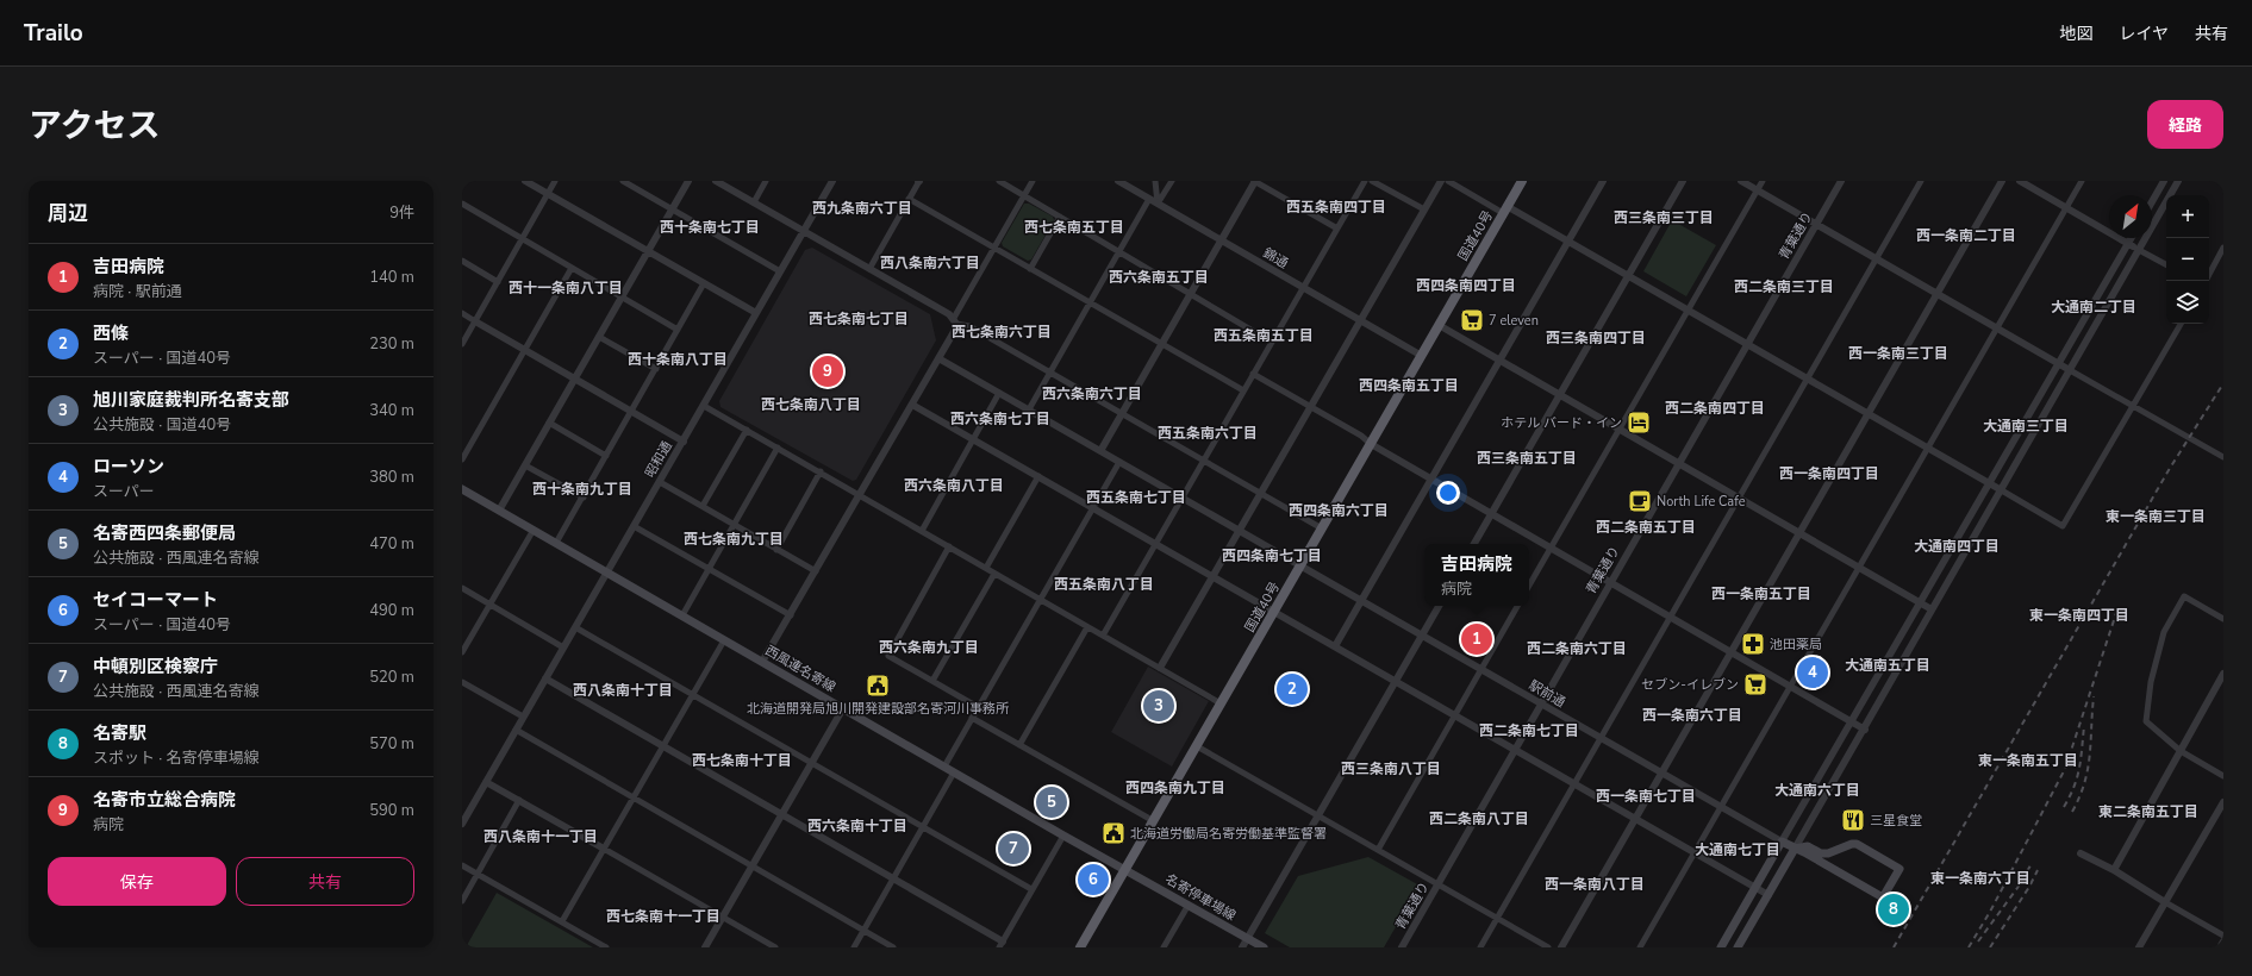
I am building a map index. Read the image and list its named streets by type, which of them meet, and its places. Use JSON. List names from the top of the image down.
{
  "streets": {
    "highway": ["国道40号"],
    "main road": ["西風連名寄線", "名寄停車場線"],
    "street": [
      "青葉通り",
      "錦通",
      "昭和通",
      "駅前通"
    ]
  },
  "crossings": [
    ["国道40号", "錦通"],
    ["国道40号", "西風連名寄線"],
    ["国道40号", "駅前通"],
    ["国道40号", "名寄停車場線"],
    ["青葉通り", "駅前通"],
    ["昭和通", "西風連名寄線"],
    ["西風連名寄線", "名寄停車場線"]
  ],
  "districts": [
    "西五条南四丁目",
    "西九条南六丁目",
    "西三条南三丁目",
    "西十条南七丁目",
    "西七条南五丁目",
    "西一条南二丁目",
    "西八条南六丁目",
    "西六条南五丁目",
    "西四条南四丁目",
    "西二条南三丁目",
    "西十一条南八丁目",
    "大通南二丁目",
    "西七条南七丁目",
    "西七条南六丁目",
    "西五条南五丁目",
    "西三条南四丁目",
    "西一条南三丁目",
    "西十条南八丁目",
    "西四条南五丁目",
    "西六条南六丁目",
    "西七条南八丁目",
    "西二条南四丁目",
    "西六条南七丁目",
    "大通南三丁目",
    "西五条南六丁目",
    "西三条南五丁目",
    "西一条南四丁目",
    "西六条南八丁目",
    "西十条南九丁目",
    "西五条南七丁目",
    "西四条南六丁目",
    "東一条南三丁目",
    "西二条南五丁目",
    "西七条南九丁目",
    "大通南四丁目",
    "西四条南七丁目",
    "西五条南八丁目",
    "西一条南五丁目",
    "東一条南四丁目",
    "西六条南九丁目",
    "西二条南六丁目",
    "大通南五丁目",
    "西八条南十丁目",
    "西一条南六丁目",
    "西二条南七丁目",
    "西七条南十丁目",
    "東一条南五丁目",
    "西三条南八丁目",
    "西四条南九丁目",
    "大通南六丁目",
    "西一条南七丁目",
    "東二条南五丁目",
    "西二条南八丁目",
    "西六条南十丁目",
    "西八条南十一丁目",
    "大通南七丁目",
    "東一条南六丁目",
    "西一条南八丁目",
    "西七条南十一丁目"
  ],
  "places": {
    "supermarket": ["7 eleven", "セブン-イレブン"],
    "hotel": ["ホテル バード・イン"],
    "cafe": ["North Life Cafe"],
    "pharmacy": ["池田薬局"],
    "public building": ["北海道開発局旭川開発建設部名寄河川事務所", "北海道労働局名寄労働基準監督署"],
    "restaurant": ["三星食堂"]
  },
  "north": "top right",
  "page": {
    "header": "Trailo",
    "nav": ["地図", "レイヤ", "共有"],
    "title": "アクセス",
    "buttons": [
      "経路",
      ["保存", "共有"]
    ],
    "heading": ["周辺", "9件"],
    "map_buttons": ["+", "−"],
    "list": [
      {
        "mark": "1",
        "name": "吉田病院",
        "note": "病院 · 駅前通",
        "value": "140 m"
      },
      {
        "mark": "2",
        "name": "西條",
        "note": "スーパー · 国道40号",
        "value": "230 m"
      },
      {
        "mark": "3",
        "name": "旭川家庭裁判所名寄支部",
        "note": "公共施設 · 国道40号",
        "value": "340 m"
      },
      {
        "mark": "4",
        "name": "ローソン",
        "note": "スーパー",
        "value": "380 m"
      },
      {
        "mark": "5",
        "name": "名寄西四条郵便局",
        "note": "公共施設 · 西風連名寄線",
        "value": "470 m"
      },
      {
        "mark": "6",
        "name": "セイコーマート",
        "note": "スーパー · 国道40号",
        "value": "490 m"
      },
      {
        "mark": "7",
        "name": "中頓別区検察庁",
        "note": "公共施設 · 西風連名寄線",
        "value": "520 m"
      },
      {
        "mark": "8",
        "name": "名寄駅",
        "note": "スポット · 名寄停車場線",
        "value": "570 m"
      },
      {
        "mark": "9",
        "name": "名寄市立総合病院",
        "note": "病院",
        "value": "590 m"
      }
    ],
    "pins": [
      "9",
      "1",
      "4",
      "2",
      "3",
      "5",
      "7",
      "6",
      "8"
    ],
    "popup": ["吉田病院", "病院"]
  }
}
